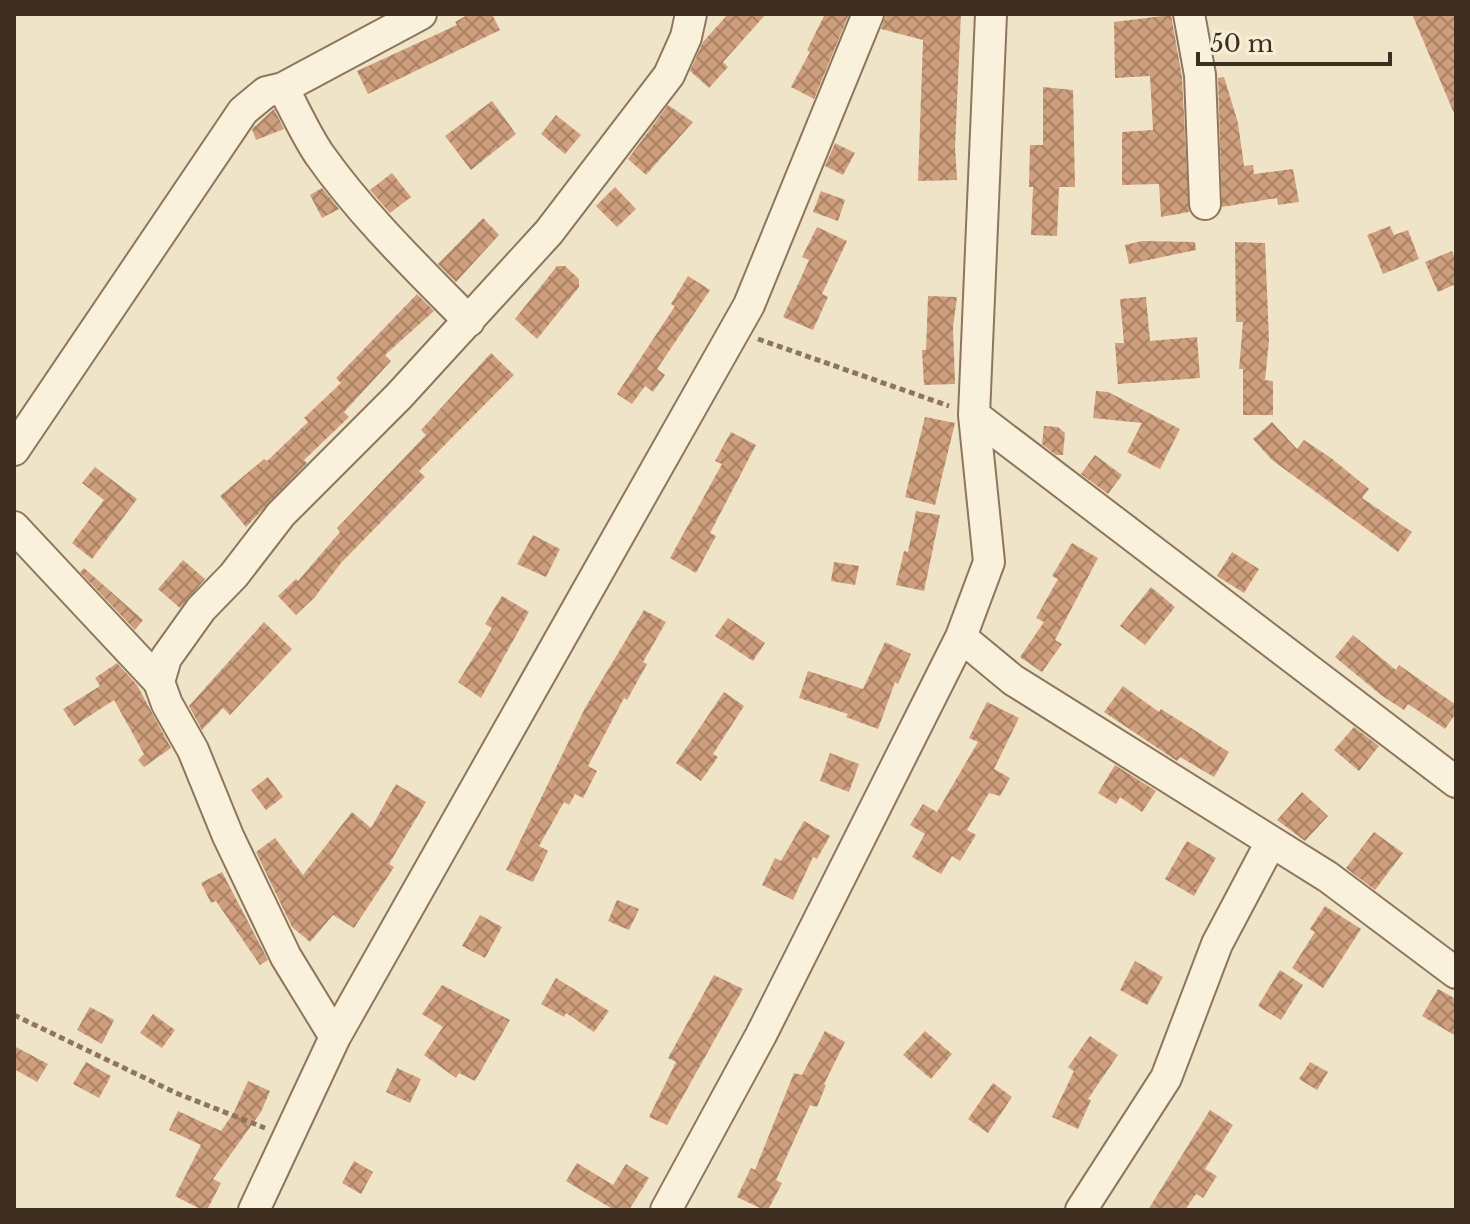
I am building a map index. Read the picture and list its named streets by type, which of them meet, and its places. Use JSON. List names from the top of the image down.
{
  "scale_bar": "50 m"
}
